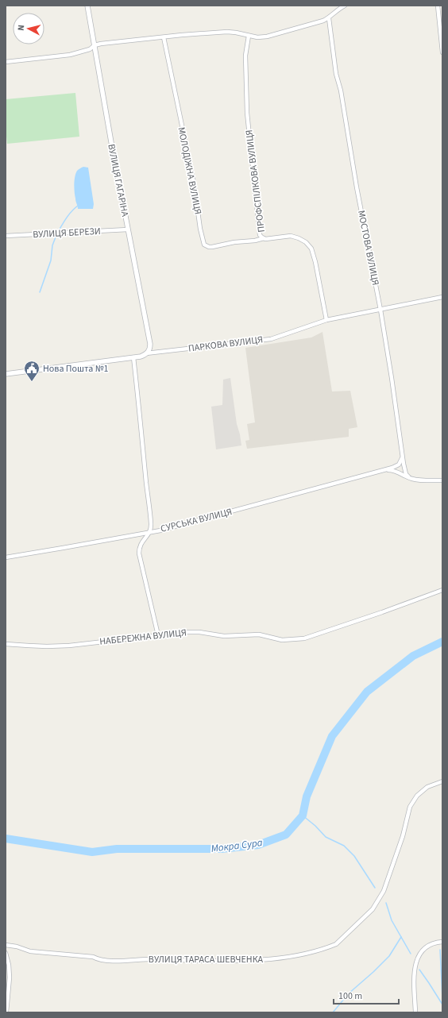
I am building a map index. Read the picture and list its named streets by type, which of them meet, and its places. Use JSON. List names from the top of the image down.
{
  "streets": {
    "street": [
      "МОЛОДІЖНА ВУЛИЦЯ",
      "ВУЛИЦЯ ГАГАРІНА",
      "ПРОФСПІЛКОВА ВУЛИЦЯ",
      "ВУЛИЦЯ БЕРЕЗИ",
      "МОСТОВА ВУЛИЦЯ",
      "ПАРКОВА ВУЛИЦЯ",
      "СУРСЬКА ВУЛИЦЯ",
      "НАБЕРЕЖНА ВУЛИЦЯ",
      "ВУЛИЦЯ ТАРАСА ШЕВЧЕНКА"
    ]
  },
  "crossings": [
    ["МОЛОДІЖНА ВУЛИЦЯ", "ПРОФСПІЛКОВА ВУЛИЦЯ"],
    ["ВУЛИЦЯ ГАГАРІНА", "ВУЛИЦЯ БЕРЕЗИ"],
    ["ВУЛИЦЯ ГАГАРІНА", "ПАРКОВА ВУЛИЦЯ"],
    ["ПРОФСПІЛКОВА ВУЛИЦЯ", "ПАРКОВА ВУЛИЦЯ"],
    ["МОСТОВА ВУЛИЦЯ", "ПАРКОВА ВУЛИЦЯ"],
    ["МОСТОВА ВУЛИЦЯ", "СУРСЬКА ВУЛИЦЯ"]
  ],
  "water": ["Мокра Сура"],
  "places": {
    "public building": ["Нова Пошта №1"]
  },
  "scale_bar": "100 m",
  "north": "left"
}
